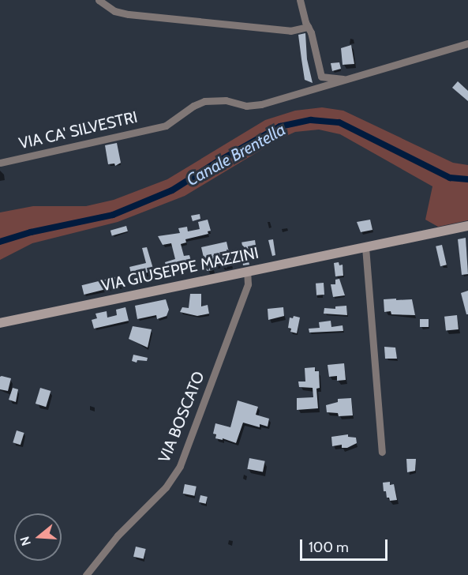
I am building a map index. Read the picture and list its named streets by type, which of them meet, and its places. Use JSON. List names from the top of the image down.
{
  "streets": {
    "main road": ["VIA GIUSEPPE MAZZINI"],
    "street": ["VIA CA' SILVESTRI", "VIA BOSCATO"]
  },
  "crossings": [
    ["VIA GIUSEPPE MAZZINI", "VIA BOSCATO"]
  ],
  "water": ["Canale Brentella"],
  "scale_bar": "100 m",
  "north": "left"
}
